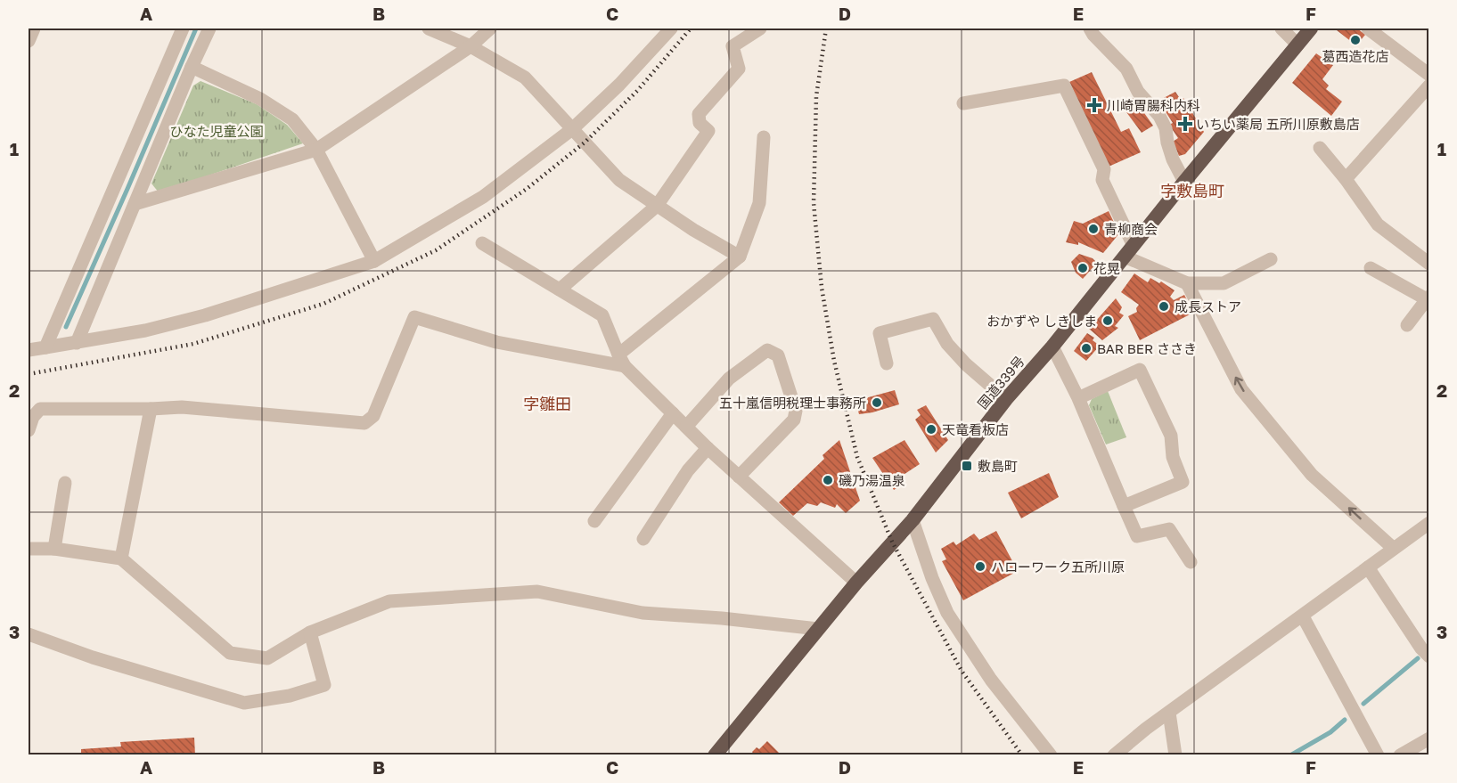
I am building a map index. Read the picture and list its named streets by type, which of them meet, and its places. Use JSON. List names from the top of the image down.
{
  "streets": {
    "highway": ["国道339号"]
  },
  "districts": ["字敷島町", "字雛田"],
  "parks": ["ひなた児童公園"],
  "places": {
    "other": [
      "葛西造花店",
      "青柳商会",
      "花晃",
      "成長ストア",
      "おかずや しきしま",
      "BAR BER ささき",
      "五十嵐信明税理士事務所",
      "天竜看板店",
      "磯乃湯温泉",
      "ハローワーク五所川原"
    ],
    "health": ["川崎胃腸科内科", "いちい薬局 五所川原敷島店"],
    "transit": ["敷島町"]
  },
  "grid": {
    "columns": [
      "A",
      "B",
      "C",
      "D",
      "E",
      "F"
    ],
    "rows": ["1", "2", "3"]
  }
}
